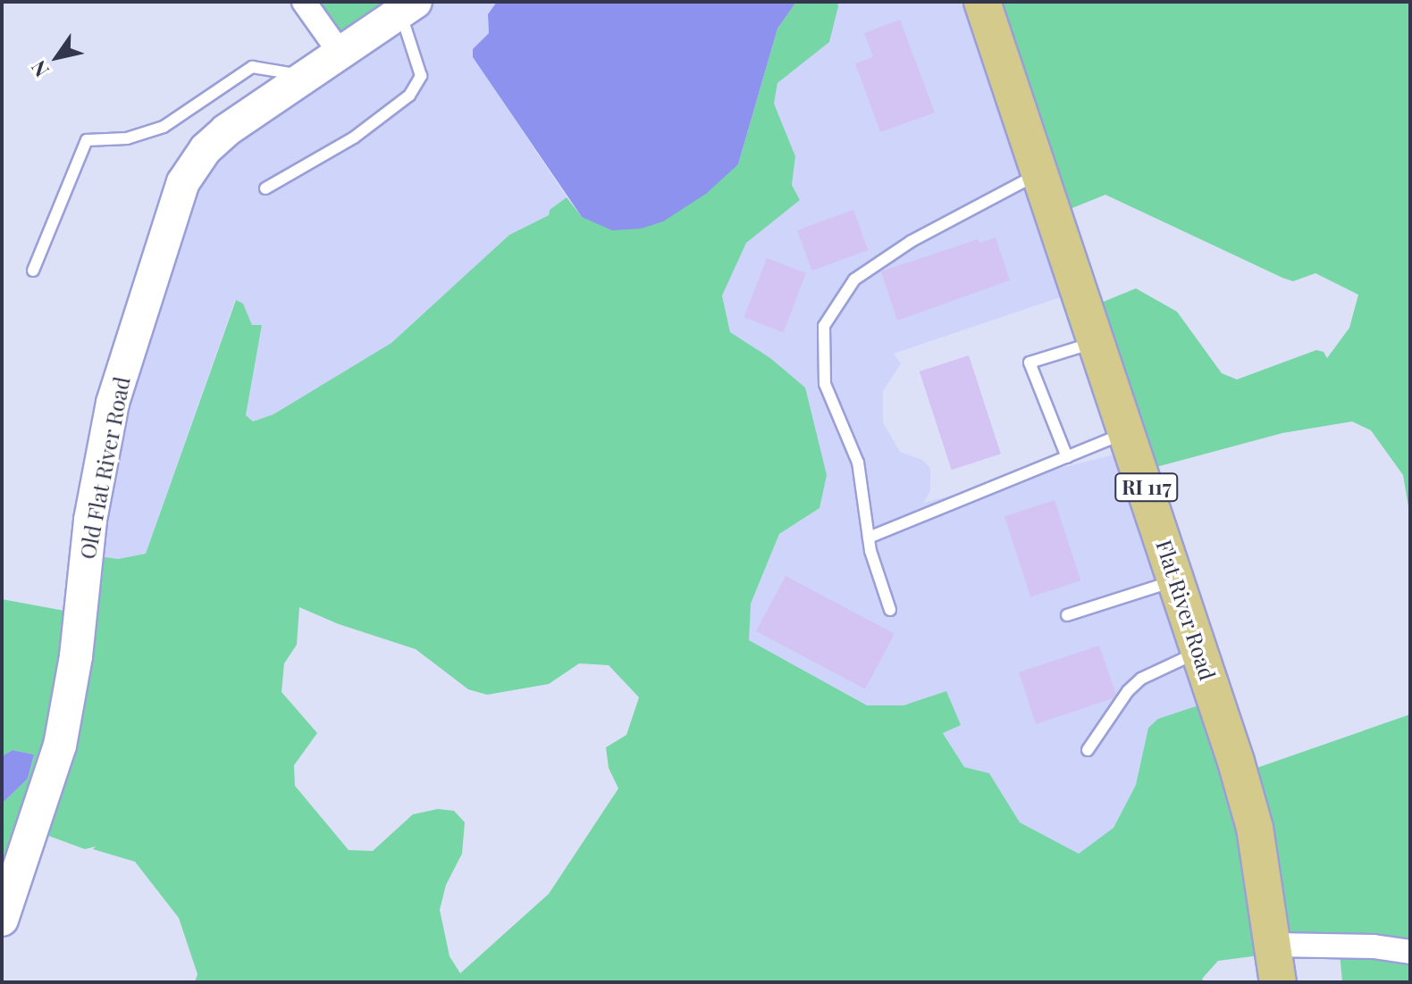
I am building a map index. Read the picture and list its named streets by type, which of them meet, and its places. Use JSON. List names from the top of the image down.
{
  "streets": {
    "main road": ["RI 117", "Flat River Road"],
    "street": ["Old Flat River Road"]
  },
  "north": "bottom left"
}
